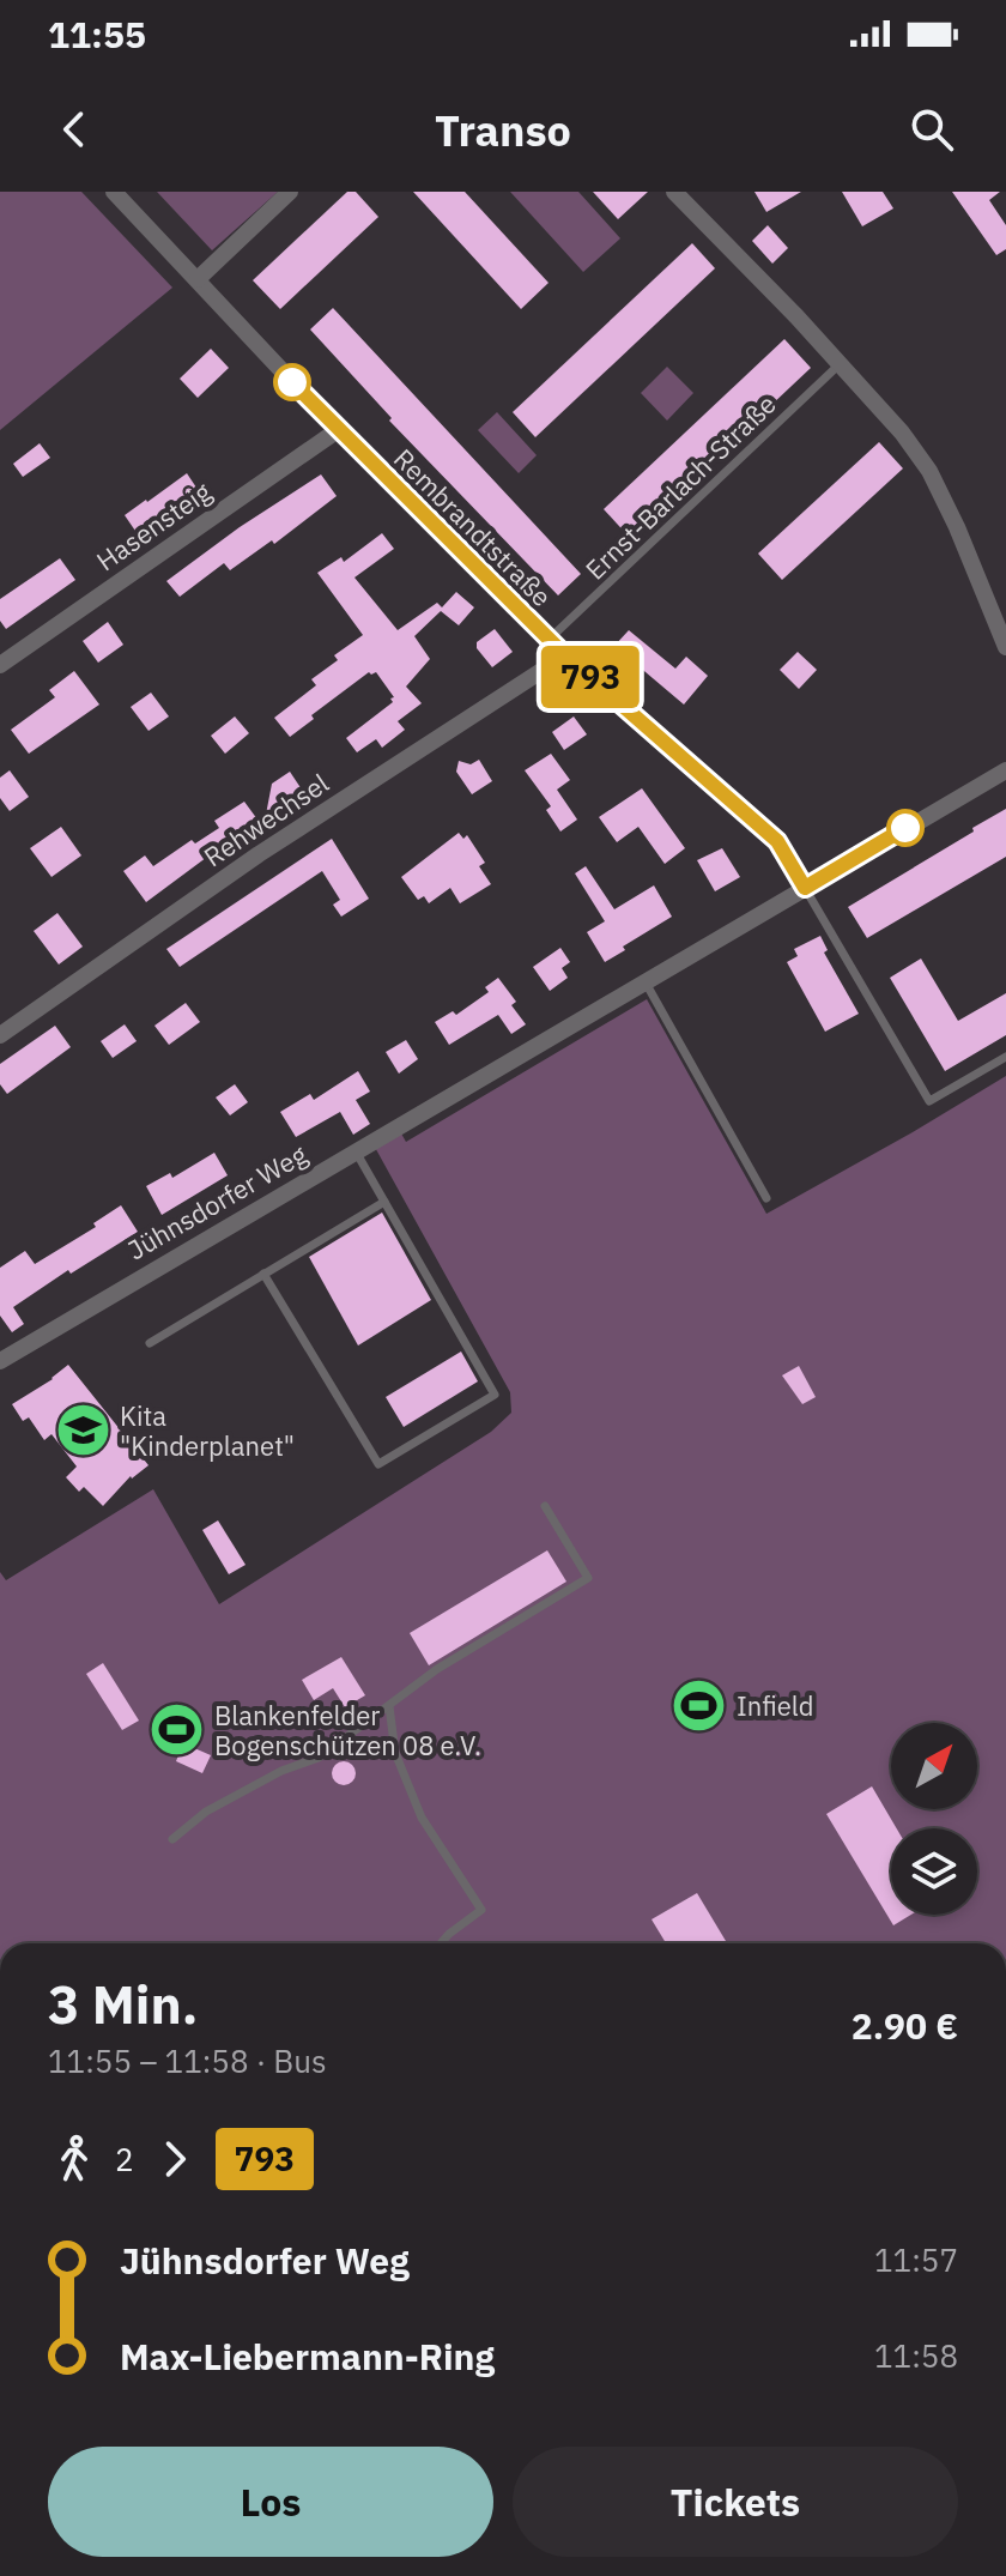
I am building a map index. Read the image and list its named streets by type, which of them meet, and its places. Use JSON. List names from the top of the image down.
{
  "streets": {
    "street": [
      "Hasensteig",
      "Rembrandtstraße",
      "Rehwechsel",
      "Jühnsdorfer Weg"
    ],
    "lane": ["Ernst-Barlach-Straße"]
  },
  "crossings": [
    ["Ernst-Barlach-Straße", "Rembrandtstraße"],
    ["Hasensteig", "Rembrandtstraße"],
    ["Rembrandtstraße", "Rehwechsel"],
    ["Rembrandtstraße", "Jühnsdorfer Weg"]
  ],
  "places": {
    "school or university": ["Kita \"Kinderplanet\""],
    "sports": ["Infield", "Blankenfelder Bogenschützen 08 e.V."]
  },
  "lines": ["bus line 793"],
  "north": "top right",
  "page": {
    "status": "11:55",
    "header": "Transo",
    "on_map": "793",
    "heading": ["3 Min.", "11:55 – 11:58 · Bus", "2.90 €"],
    "legs": ["2", "793"],
    "list": [
      {
        "name": "Jühnsdorfer Weg",
        "value": "11:57"
      },
      {
        "name": "Max-Liebermann-Ring",
        "value": "11:58"
      }
    ],
    "buttons": ["Los", "Tickets"]
  }
}
